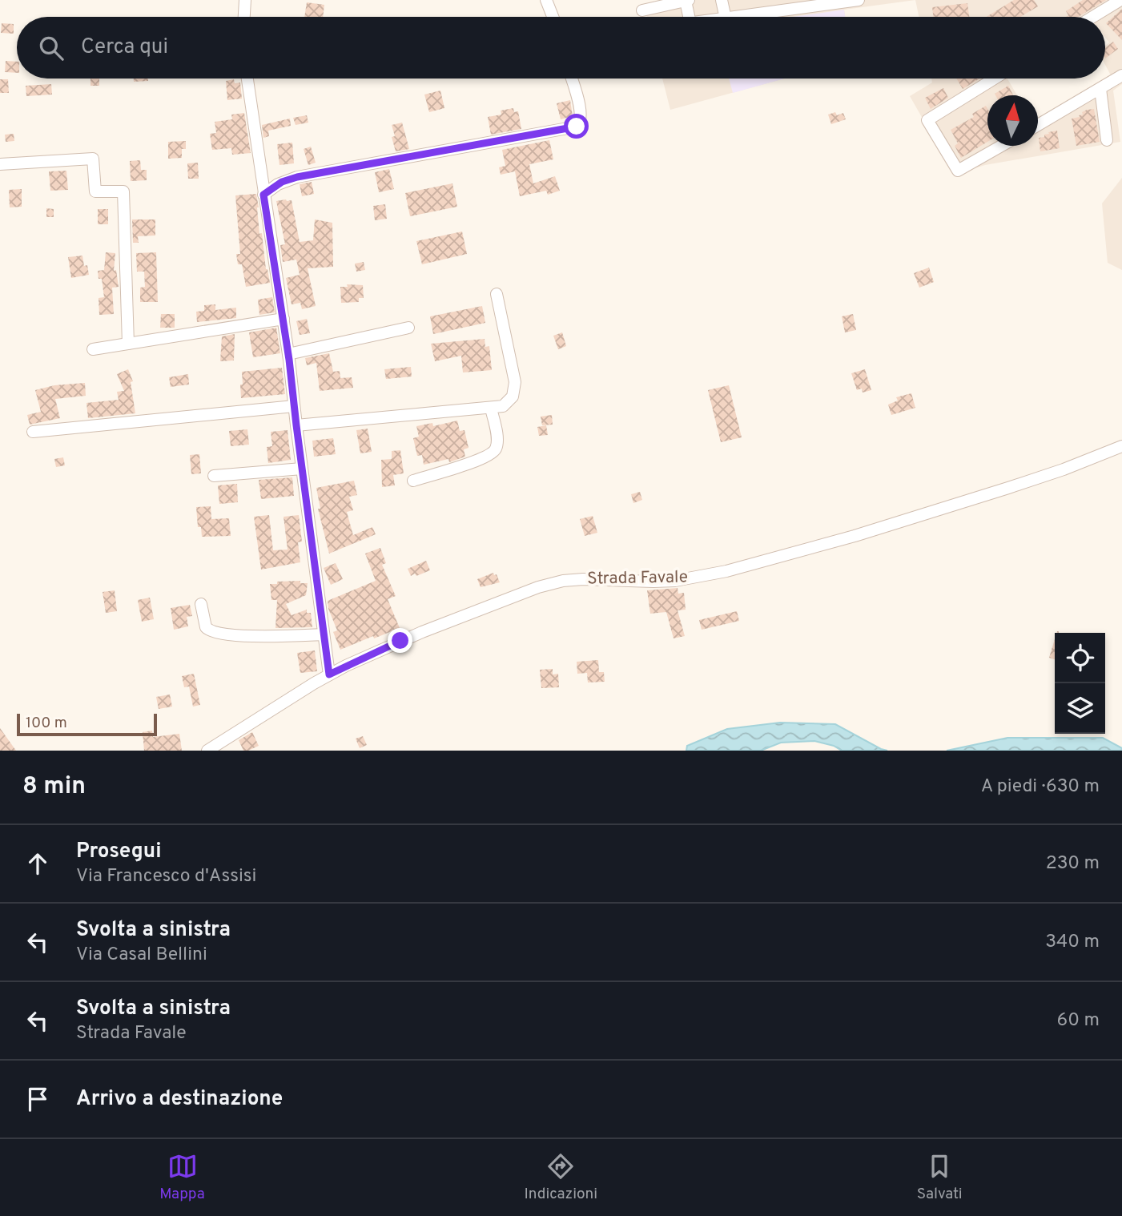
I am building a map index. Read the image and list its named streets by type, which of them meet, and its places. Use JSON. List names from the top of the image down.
{
  "streets": {
    "street": ["Strada Favale"]
  },
  "scale_bar": "100 m",
  "north": "top",
  "page": {
    "search": "Cerca qui",
    "scale": "100 m",
    "heading": ["8 min", "A piedi · 630 m"],
    "list": [
      ["Prosegui", "Via Francesco d'Assisi", "230 m"],
      ["Svolta a sinistra", "Via Casal Bellini", "340 m"],
      ["Svolta a sinistra", "Strada Favale", "60 m"],
      "Arrivo a destinazione"
    ],
    "nav": ["Mappa", "Indicazioni", "Salvati"]
  }
}
